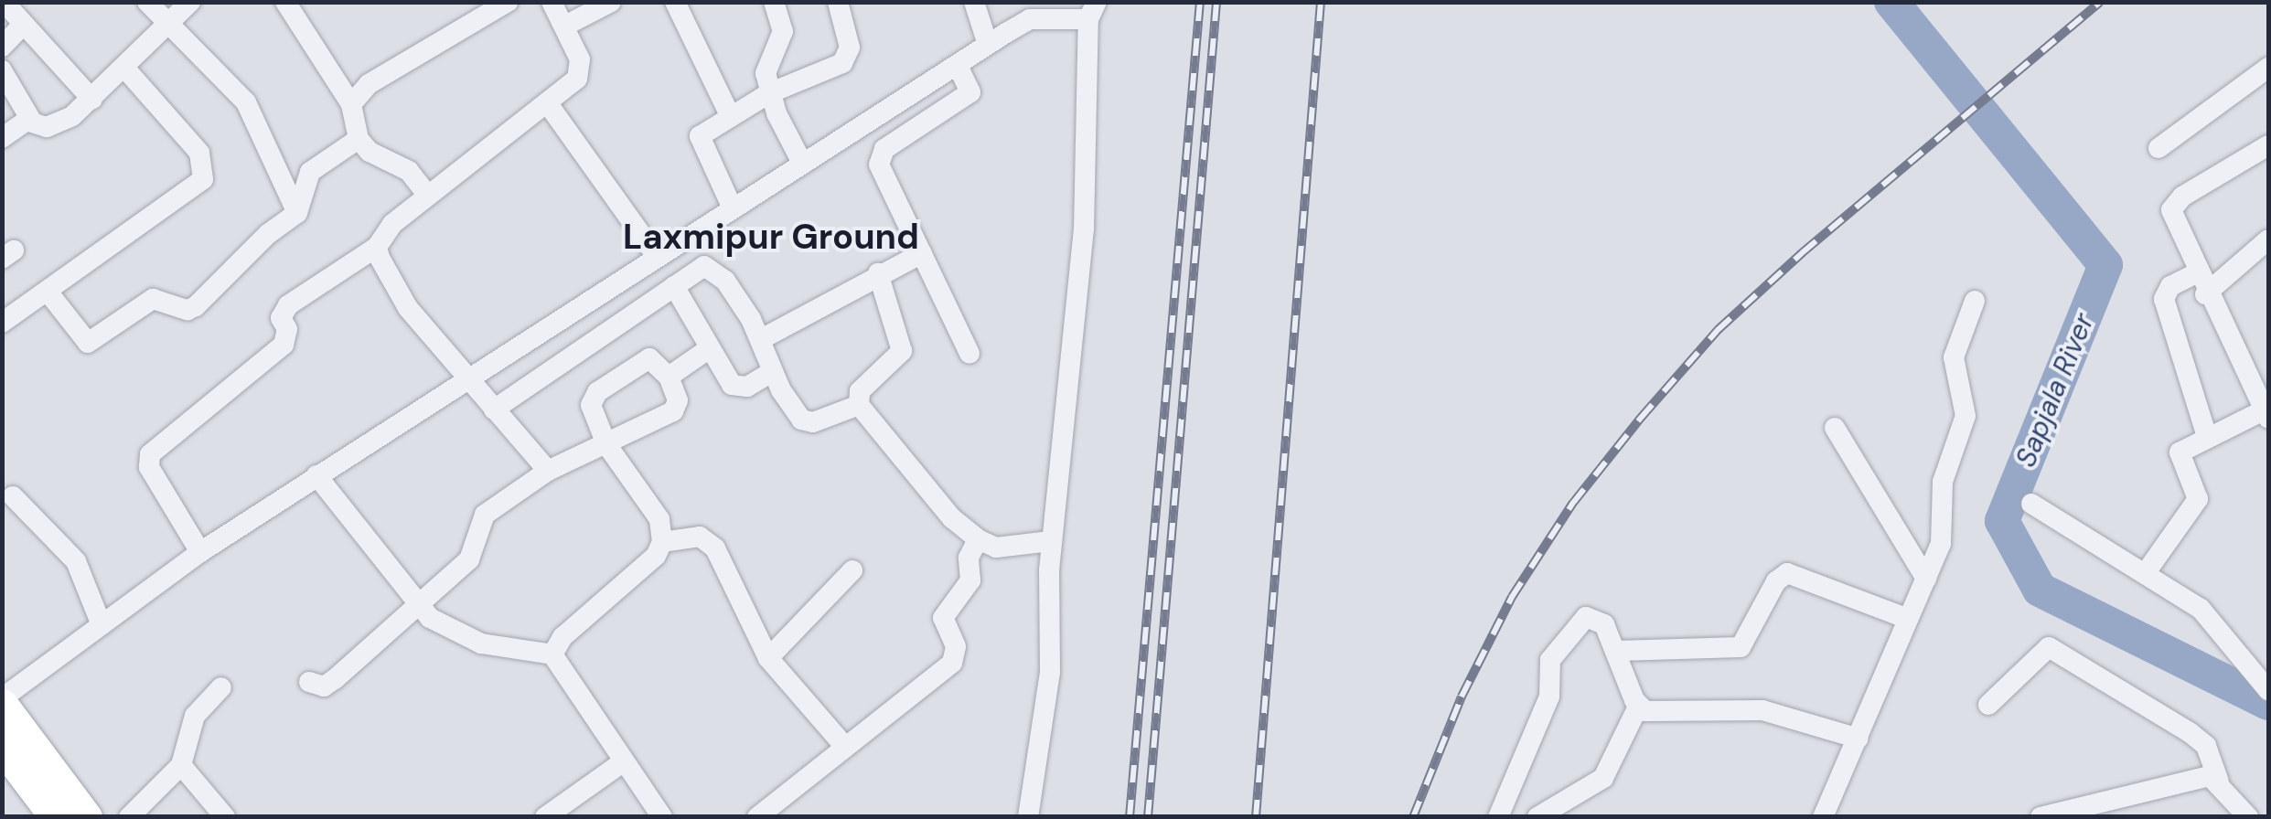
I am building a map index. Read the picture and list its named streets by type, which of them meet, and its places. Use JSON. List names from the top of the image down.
{
  "districts": ["Laxmipur Ground"],
  "water": ["Sapjala River"]
}
